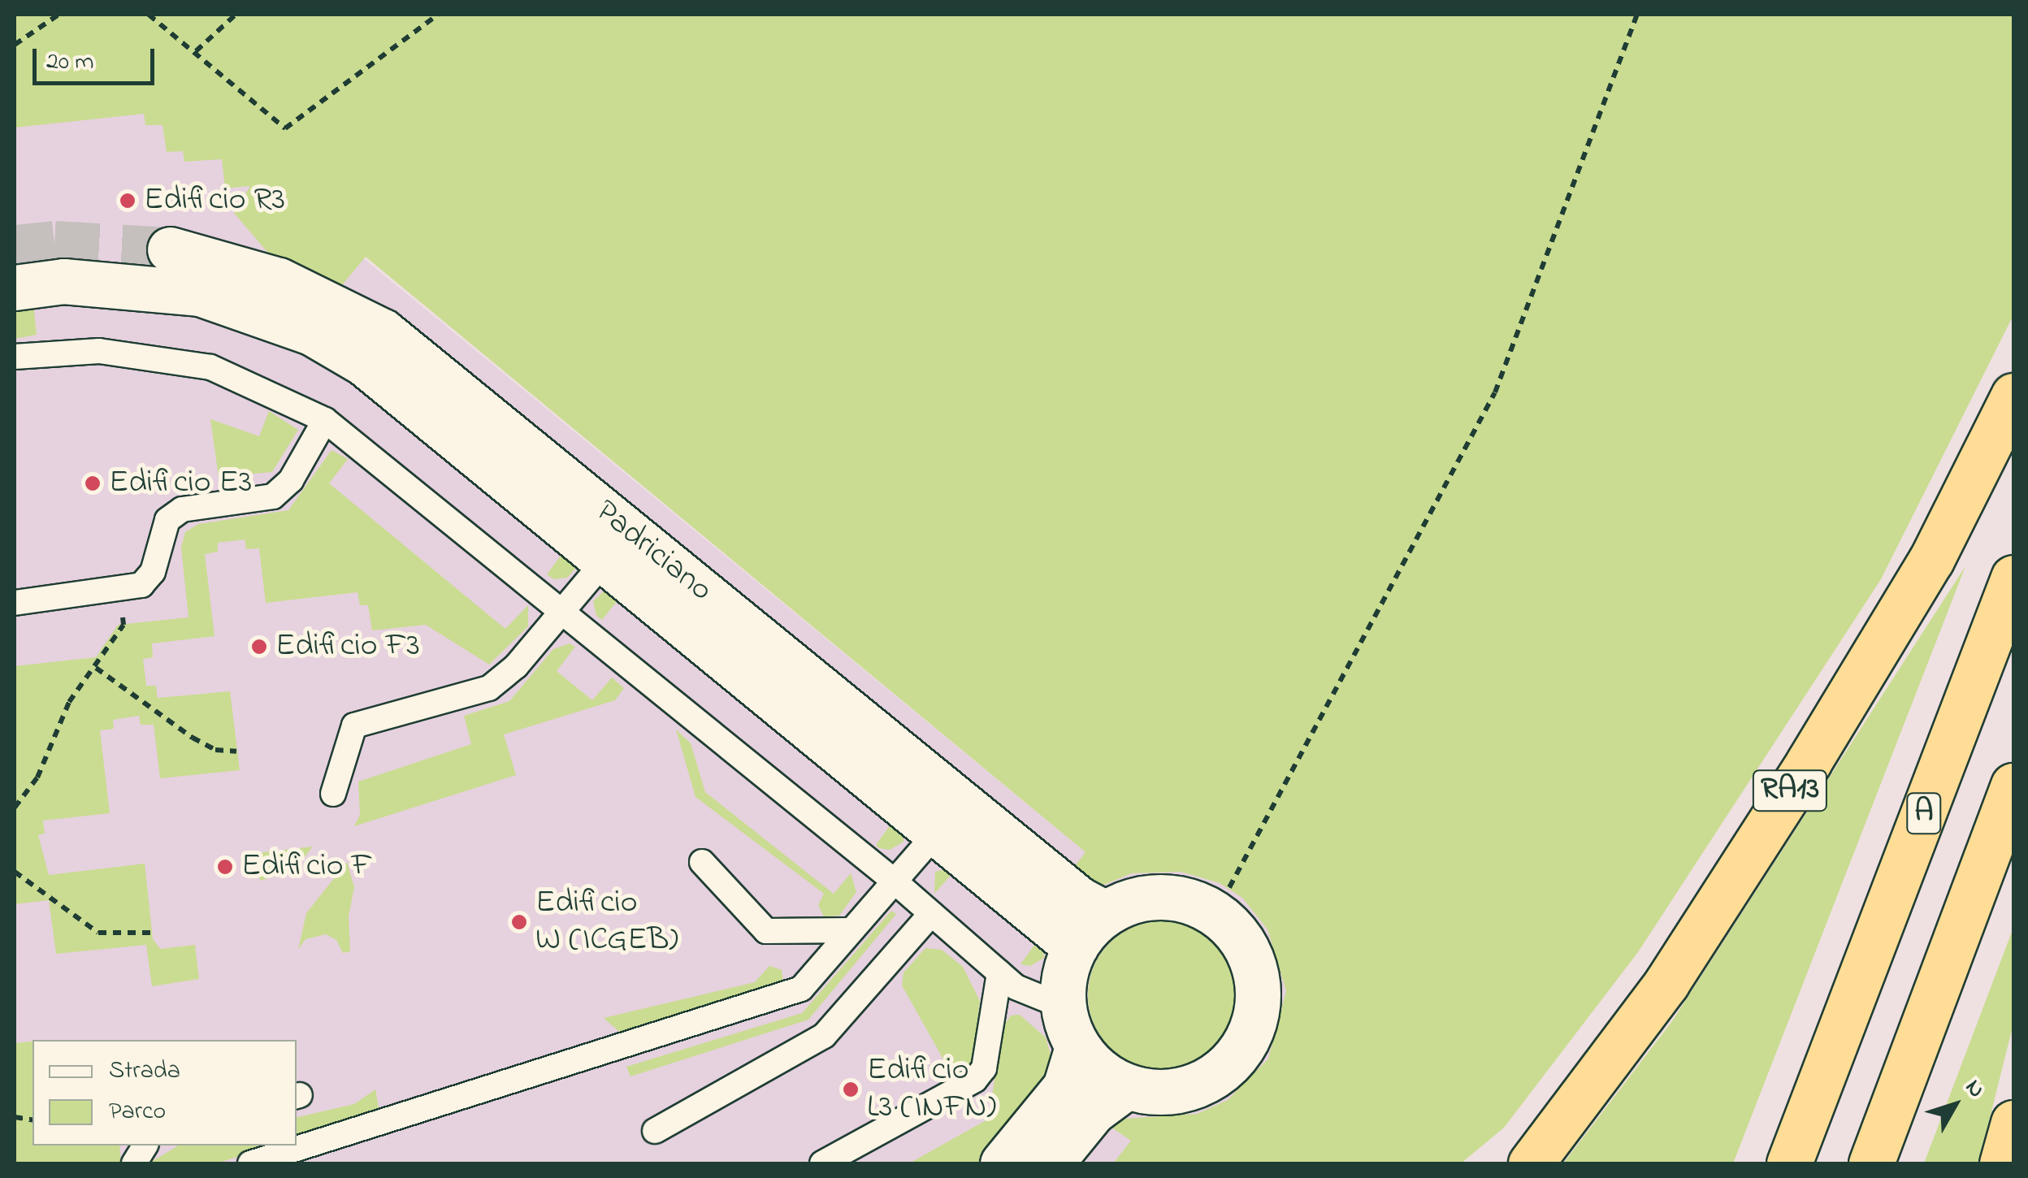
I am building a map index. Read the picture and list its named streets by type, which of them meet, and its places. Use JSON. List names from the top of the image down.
{
  "streets": {
    "highway": ["RA13", "A"],
    "street": ["Padriciano"]
  },
  "places": [
    "Edificio R3",
    "Edificio E3",
    "Edificio F3",
    "Edificio F",
    "Edificio W (ICGEB)",
    "Edificio L3 (INFN)"
  ],
  "legend": ["Strada", "Parco"],
  "scale_bar": "20 m",
  "north": "top right"
}
